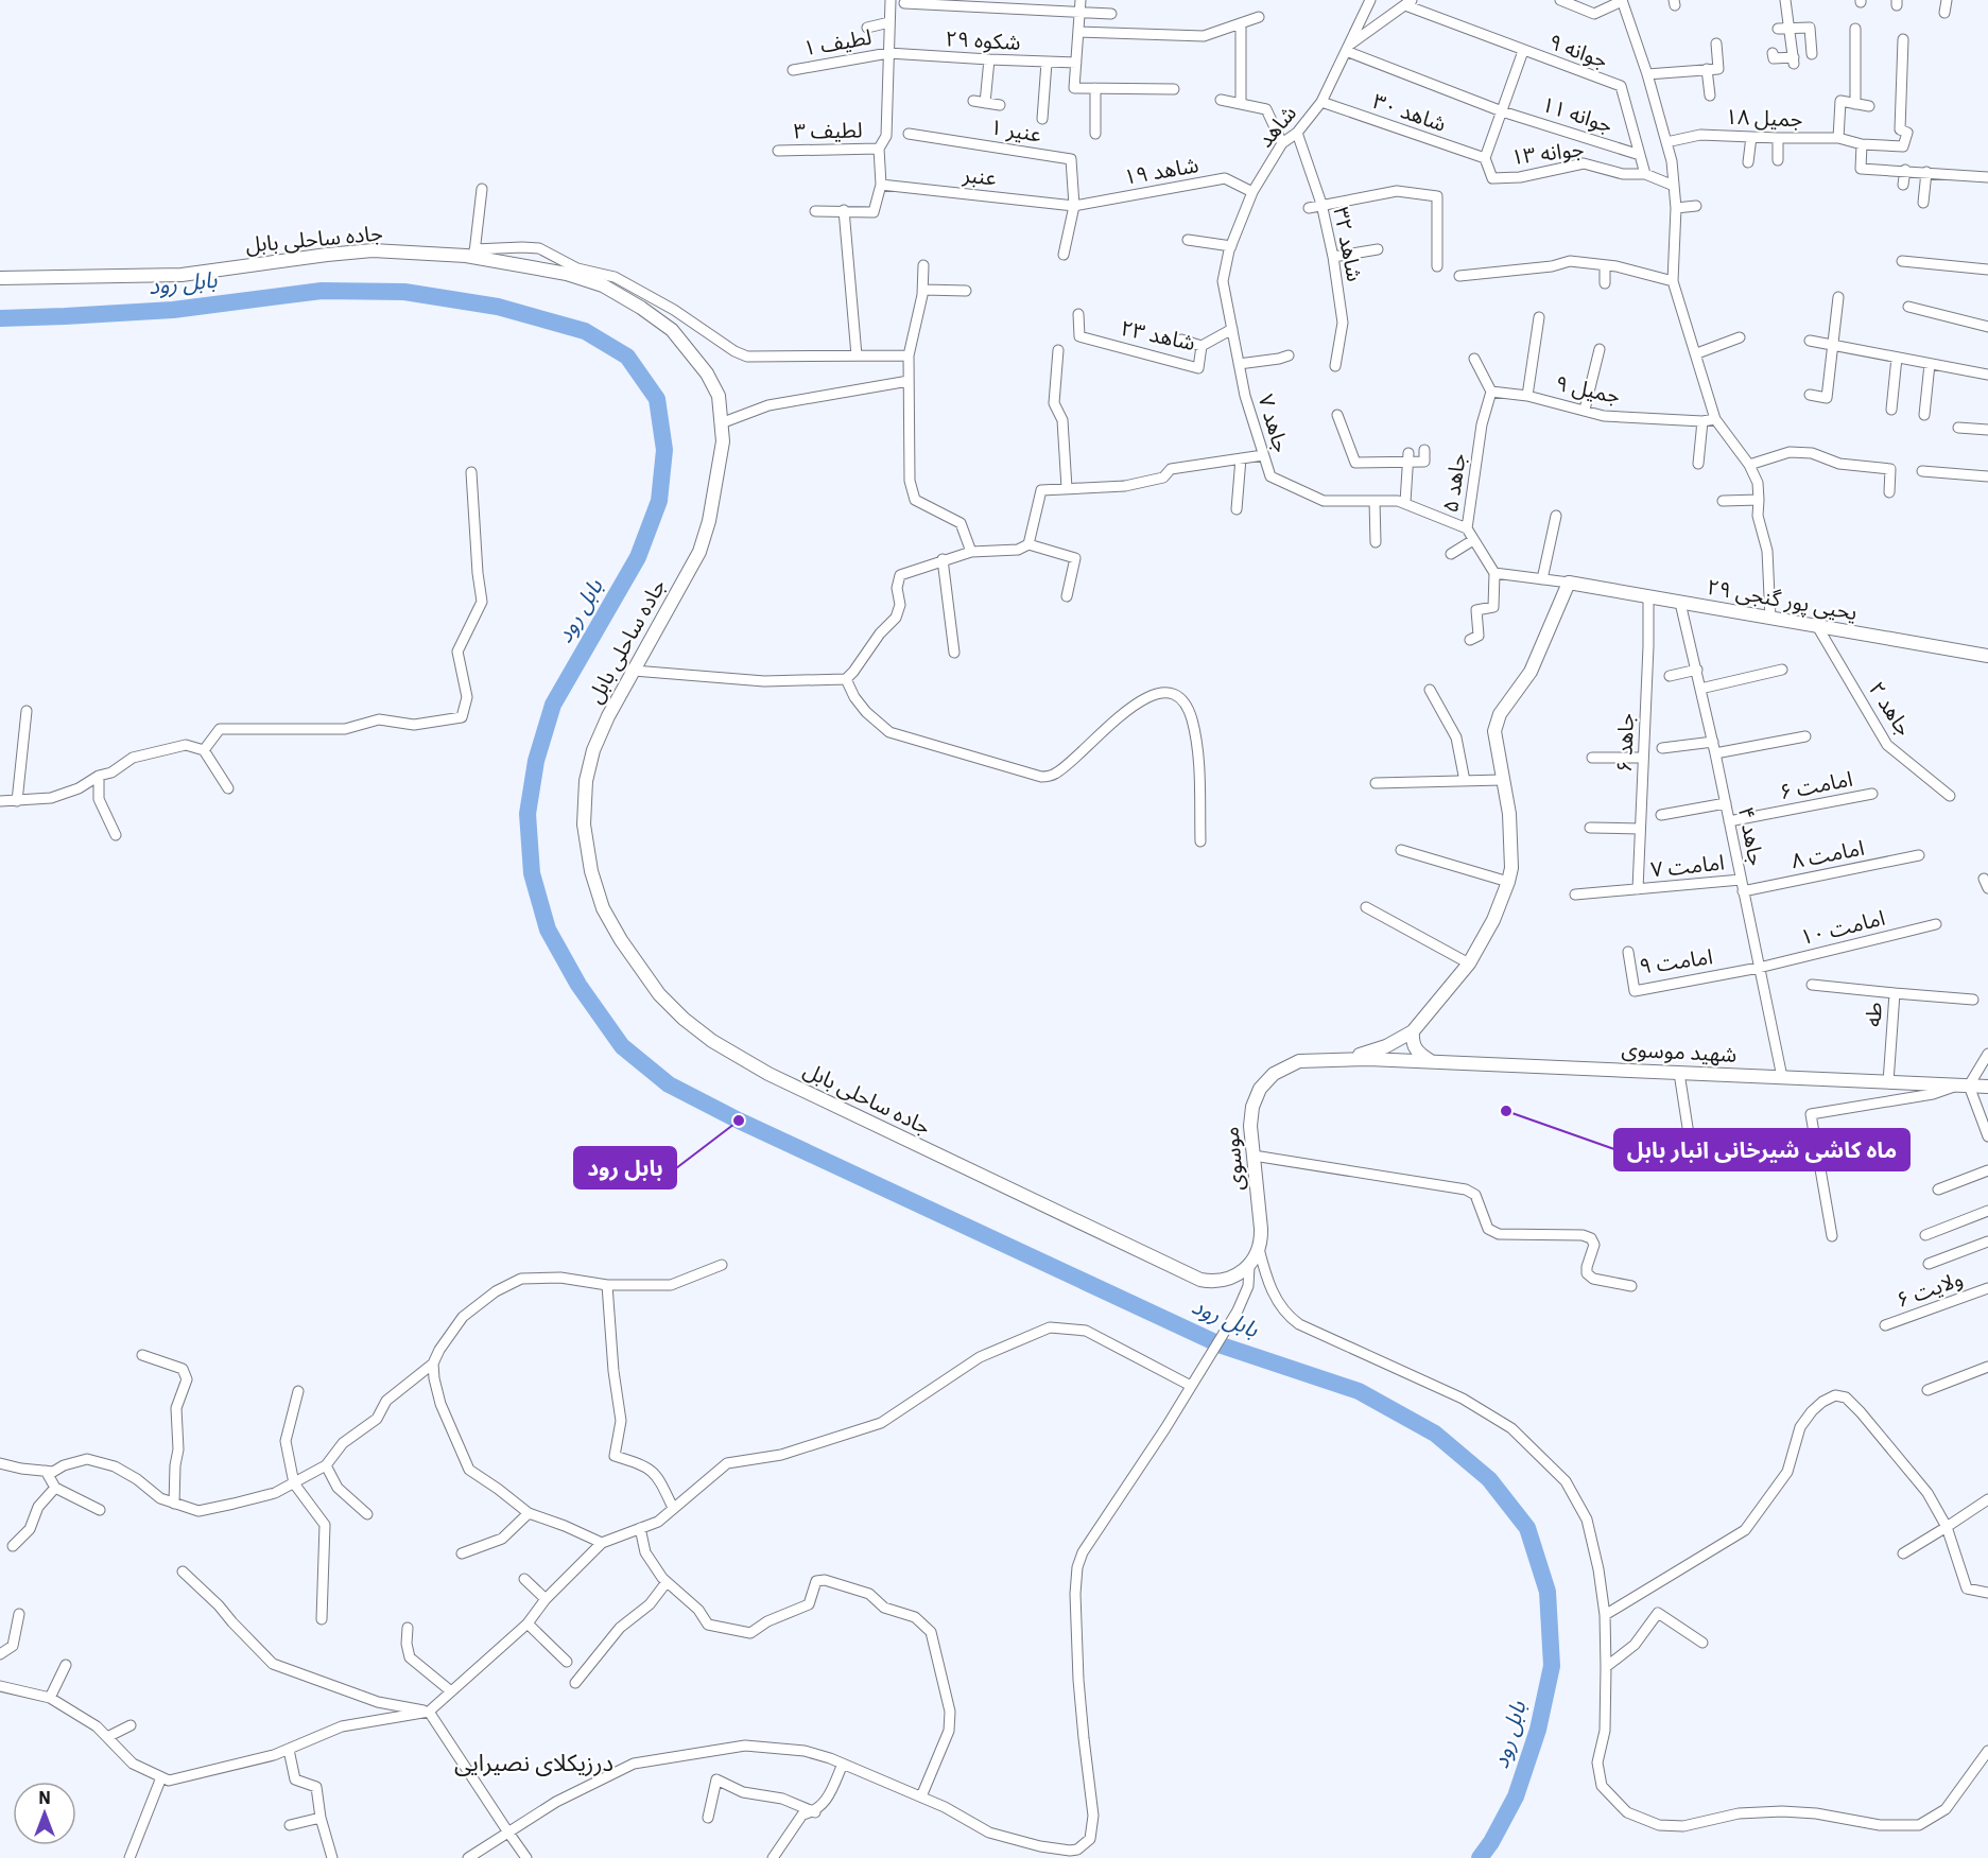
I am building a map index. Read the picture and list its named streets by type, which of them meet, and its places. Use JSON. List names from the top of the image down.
{
  "streets": {
    "main road": [
      "جاده ساحلی بابل",
      "یحیی پور گنجی ۲۹",
      "شهید موسوی",
      "موسوی"
    ],
    "street": [
      "شکوه ۲۹",
      "لطیف ۱",
      "جوانه ۹",
      "شاهد ۳۰",
      "جوانه ۱۱",
      "جمیل ۱۸",
      "شاهد",
      "لطیف ۳",
      "عنیر ۱",
      "جوانه ۱۳",
      "شاهد ۱۹",
      "عنبر",
      "شاهد ۳۲",
      "شاهد ۲۳",
      "جمیل ۹",
      "جاهد ۷",
      "جاهد ۵",
      "جاهد ۲",
      "جاهد ۶",
      "امامت ۶",
      "جاهد ۴",
      "امامت ۸",
      "امامت ۷",
      "امامت ۱۰",
      "امامت ۹",
      "طه",
      "ولایت ۶"
    ]
  },
  "crossings": [
    ["شکوه ۲۹", "لطیف ۱"],
    ["جوانه ۹", "جوانه ۱۱"],
    ["شاهد ۳۰", "شاهد"],
    ["شاهد ۳۰", "جوانه ۱۳"],
    ["جوانه ۱۱", "شاهد"],
    ["شاهد", "شاهد ۱۹"],
    ["شاهد", "شاهد ۳۲"],
    ["شاهد", "جاهد ۷"],
    ["عنیر ۱", "شاهد ۱۹"],
    ["عنیر ۱", "عنبر"],
    ["شاهد ۱۹", "عنبر"],
    ["جاده ساحلی بابل", "موسوی"],
    ["شاهد ۲۳", "جاهد ۷"],
    ["جمیل ۹", "جاهد ۵"],
    ["جاهد ۷", "جاهد ۵"],
    ["یحیی پور گنجی ۲۹", "جاهد ۲"],
    ["یحیی پور گنجی ۲۹", "جاهد ۶"],
    ["یحیی پور گنجی ۲۹", "جاهد ۴"],
    ["جاهد ۶", "امامت ۷"],
    ["امامت ۶", "جاهد ۴"],
    ["جاهد ۴", "امامت ۸"],
    ["جاهد ۴", "امامت ۷"],
    ["جاهد ۴", "امامت ۱۰"],
    ["جاهد ۴", "امامت ۹"],
    ["جاهد ۴", "شهید موسوی"],
    ["امامت ۱۰", "امامت ۹"],
    ["طه", "شهید موسوی"],
    ["شهید موسوی", "موسوی"]
  ],
  "districts": ["درزیکلای نصیرایی"],
  "water": ["بابل رود"],
  "places": ["ماه کاشی شیرخانی انبار بابل", "بابل رود"],
  "north": "top"
}
